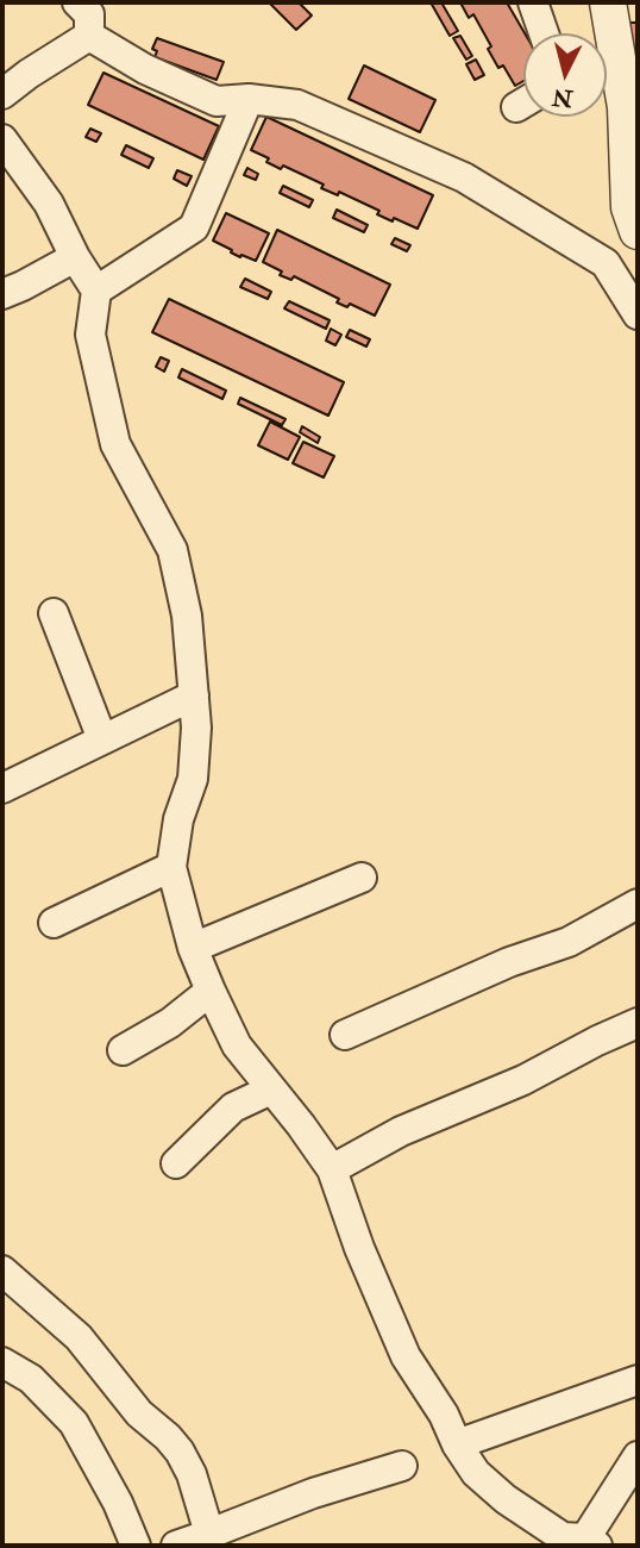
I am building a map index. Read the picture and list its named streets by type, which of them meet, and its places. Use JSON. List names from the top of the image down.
{
  "north": "bottom"
}
